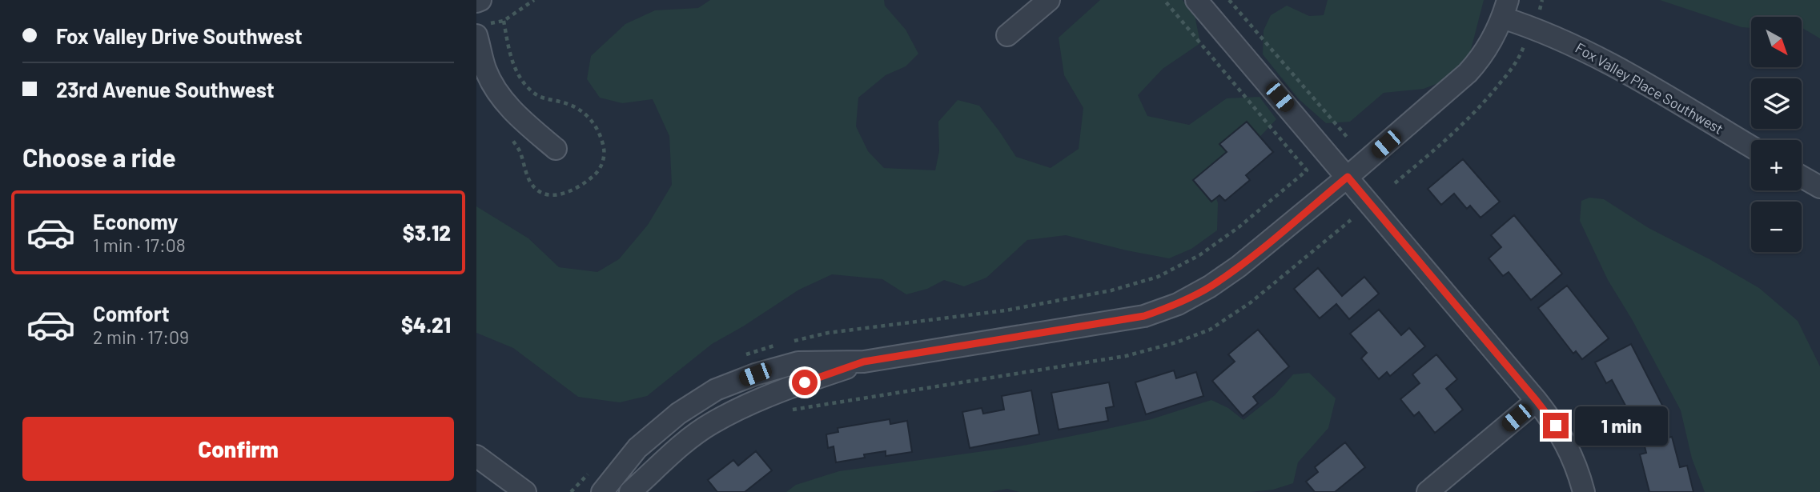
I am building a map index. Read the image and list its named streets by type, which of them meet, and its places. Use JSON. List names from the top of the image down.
{
  "streets": {
    "street": ["Fox Valley Place Southwest"]
  },
  "north": "bottom right",
  "page": {
    "banner": ["Fox Valley Drive Southwest", "23rd Avenue Southwest"],
    "map_buttons": ["+", "−"],
    "heading": "Choose a ride",
    "list": [
      {
        "name": "Economy",
        "note": "1 min · 17:08",
        "value": "$3.12"
      },
      {
        "name": "Comfort",
        "note": "2 min · 17:09",
        "value": "$4.21"
      }
    ],
    "buttons": "Confirm",
    "bubble": "1 min"
  }
}
